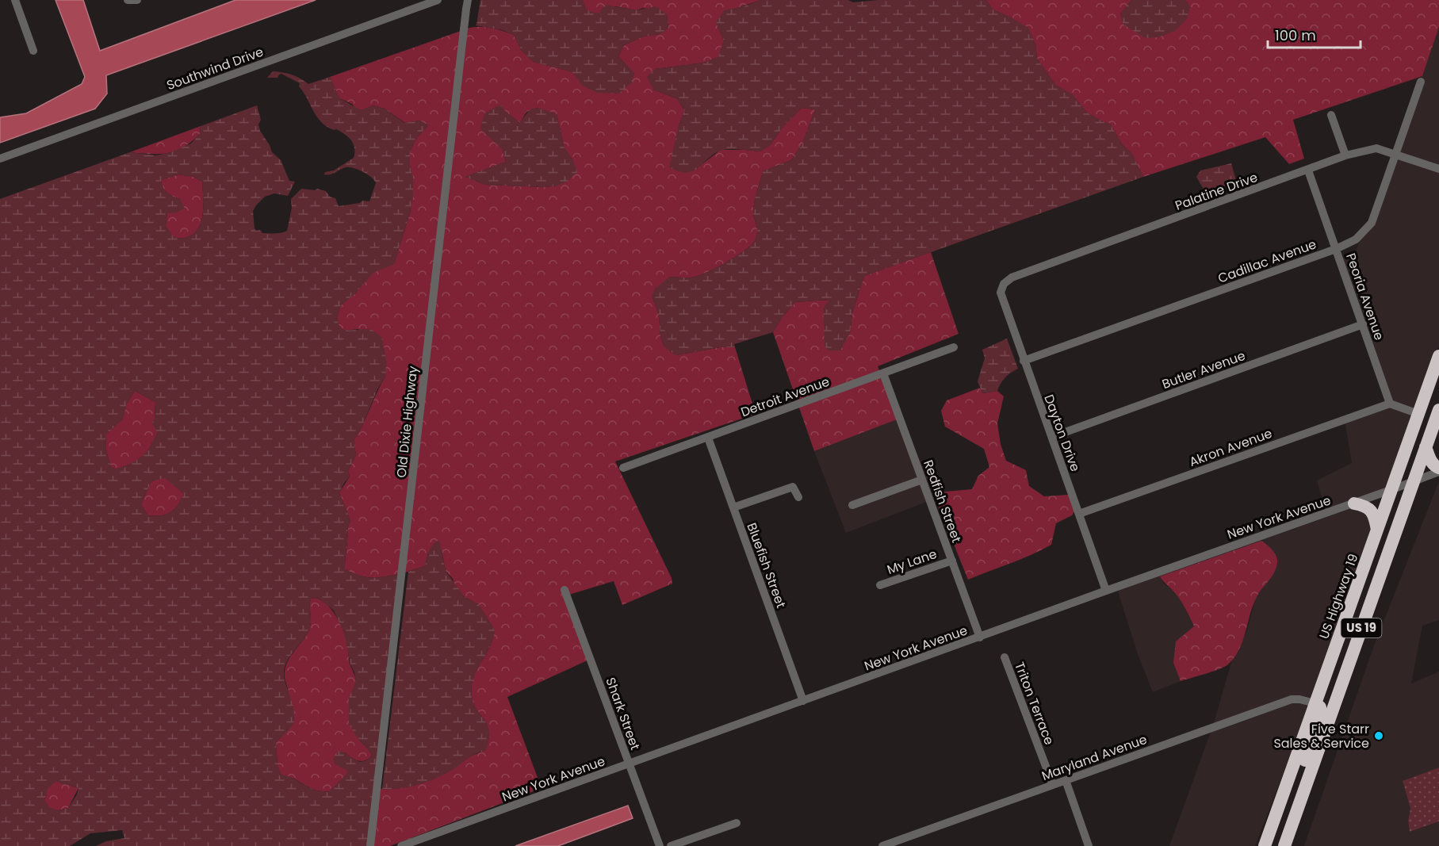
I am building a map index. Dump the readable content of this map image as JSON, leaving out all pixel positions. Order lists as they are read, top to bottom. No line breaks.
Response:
{"streets":{"highway":["US Highway 19","US 19"],"street":["Southwind Drive","Palatine Drive","Cadillac Avenue","Peoria Avenue","Butler Avenue","Detroit Avenue","Old Dixie Highway","Dayton Drive","Akron Avenue","Redfish Street","New York Avenue","My Lane","Bluefish Street","Triton Terrace","Shark Street","Maryland Avenue"]},"crossings":[["Palatine Drive","Cadillac Avenue"],["Palatine Drive","Peoria Avenue"],["Palatine Drive","Dayton Drive"],["Cadillac Avenue","Peoria Avenue"],["Cadillac Avenue","Dayton Drive"],["Peoria Avenue","Butler Avenue"],["Peoria Avenue","Akron Avenue"],["Butler Avenue","Dayton Drive"],["Detroit Avenue","Redfish Street"],["Detroit Avenue","Bluefish Street"],["Dayton Drive","Akron Avenue"],["Dayton Drive","New York Avenue"],["Redfish Street","New York Avenue"],["Redfish Street","My Lane"],["New York Avenue","Bluefish Street"],["New York Avenue","US Highway 19"],["New York Avenue","US 19"],["New York Avenue","Shark Street"],["US Highway 19","Maryland Avenue"],["Triton Terrace","Maryland Avenue"]],"places":["Five Starr Sales & Service"],"scale_bar":"100 m"}
